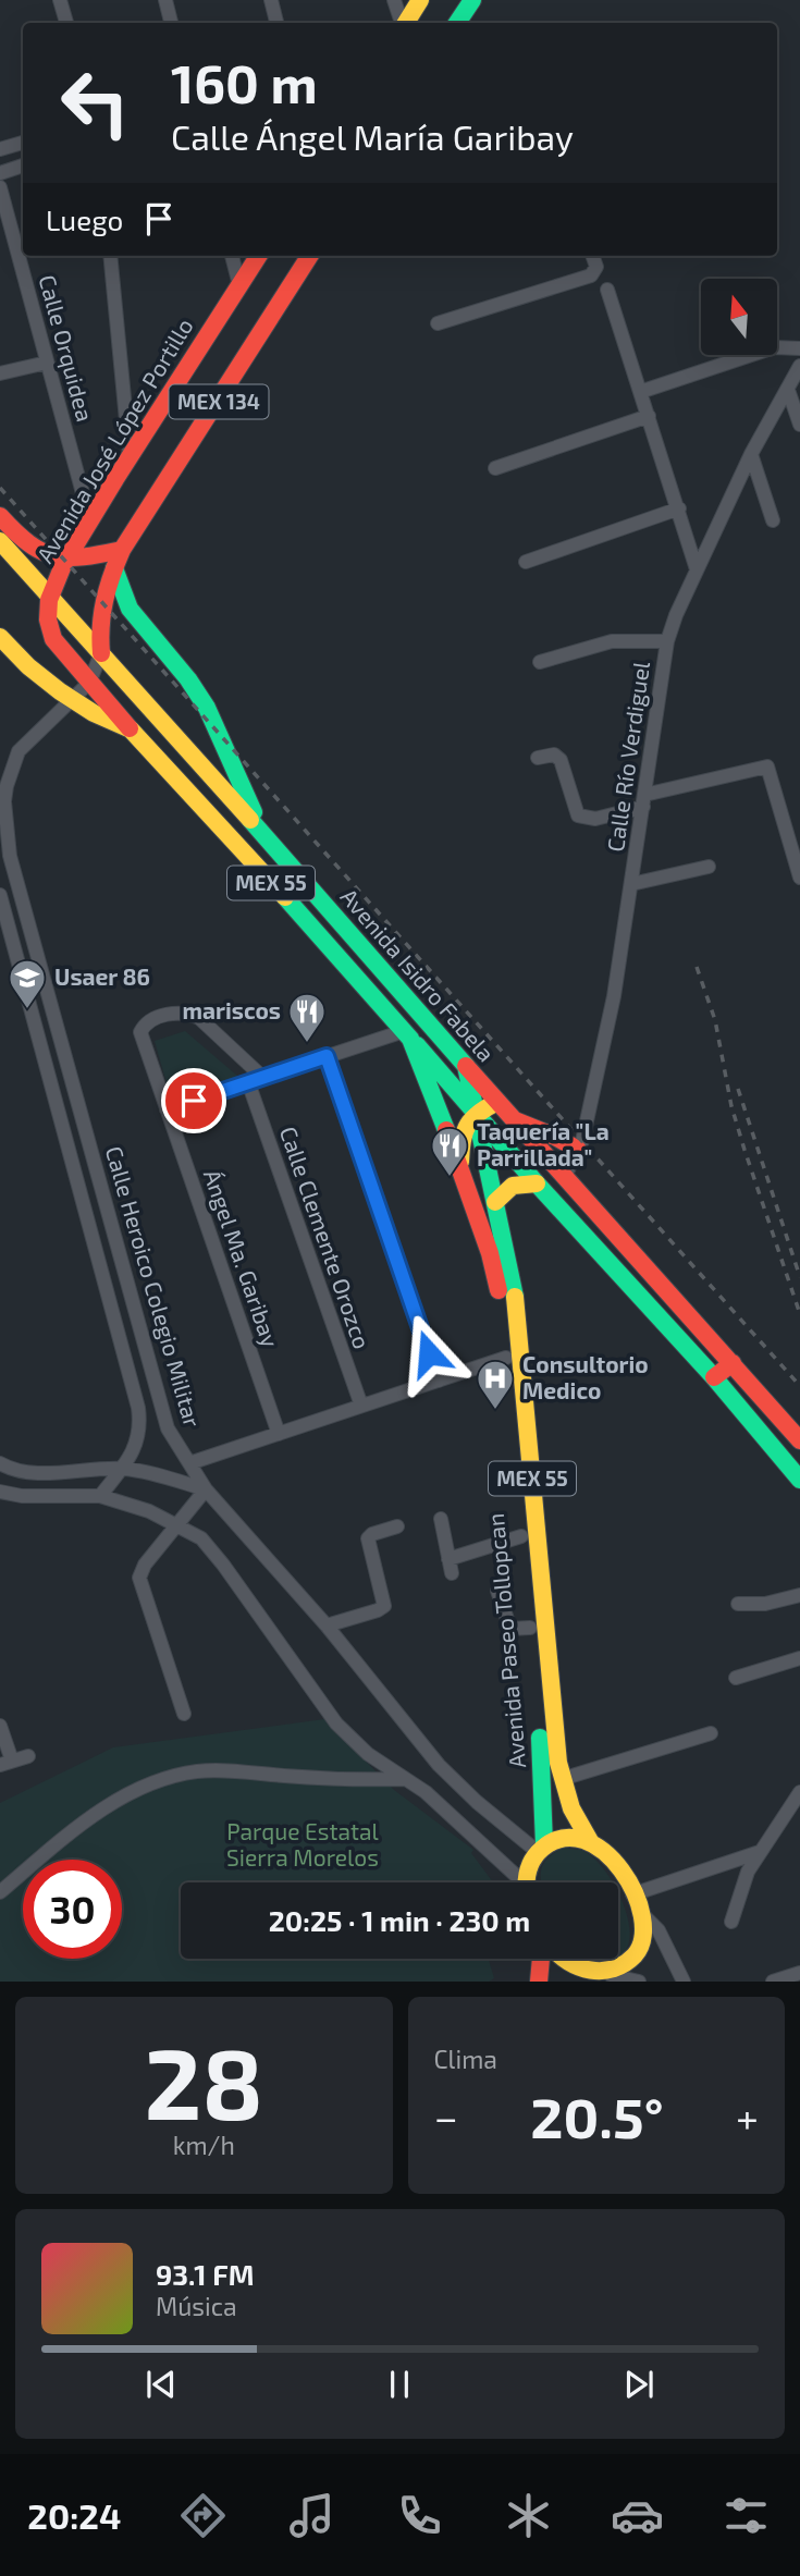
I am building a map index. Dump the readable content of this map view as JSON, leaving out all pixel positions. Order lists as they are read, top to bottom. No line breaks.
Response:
{"streets":{"main road":["MEX 134","Avenida José López Portillo","MEX 55","Avenida Isidro Fabela","Avenida Paseo Tollopcan"],"street":["Calle Orquidea","Calle Río Verdiguel","Calle Clemente Orozco","Ángel Ma. Garibay","Calle Heroico Colegio Militar"]},"crossings":[["Calle Orquidea","Avenida José López Portillo"],["MEX 134","Avenida José López Portillo"],["MEX 134","Avenida Isidro Fabela"],["MEX 134","Calle Heroico Colegio Militar"],["Avenida José López Portillo","Avenida Isidro Fabela"],["Avenida José López Portillo","Calle Heroico Colegio Militar"],["Calle Río Verdiguel","Avenida Isidro Fabela"],["Avenida Isidro Fabela","Calle Heroico Colegio Militar"],["Avenida Isidro Fabela","Avenida Paseo Tollopcan"],["Calle Heroico Colegio Militar","Avenida Paseo Tollopcan"]],"parks":["Parque Estatal Sierra Morelos"],"places":{"school or university":["Usaer 86"],"restaurant":["mariscos","Taquería \"La Parrillada\""],"hospital":["Consultorio Medico"]},"north":"top","page":{"turn":["160 m","Calle Ángel María Garibay"],"then":"Luego","limit":"30","trip":"20:25 · 1 min · 230 m","tile":[["28","km/h"],"Clima"],"heat":["−","20.5°","+"],"song":["93.1 FM","Música"],"tabs":"20:24"}}
